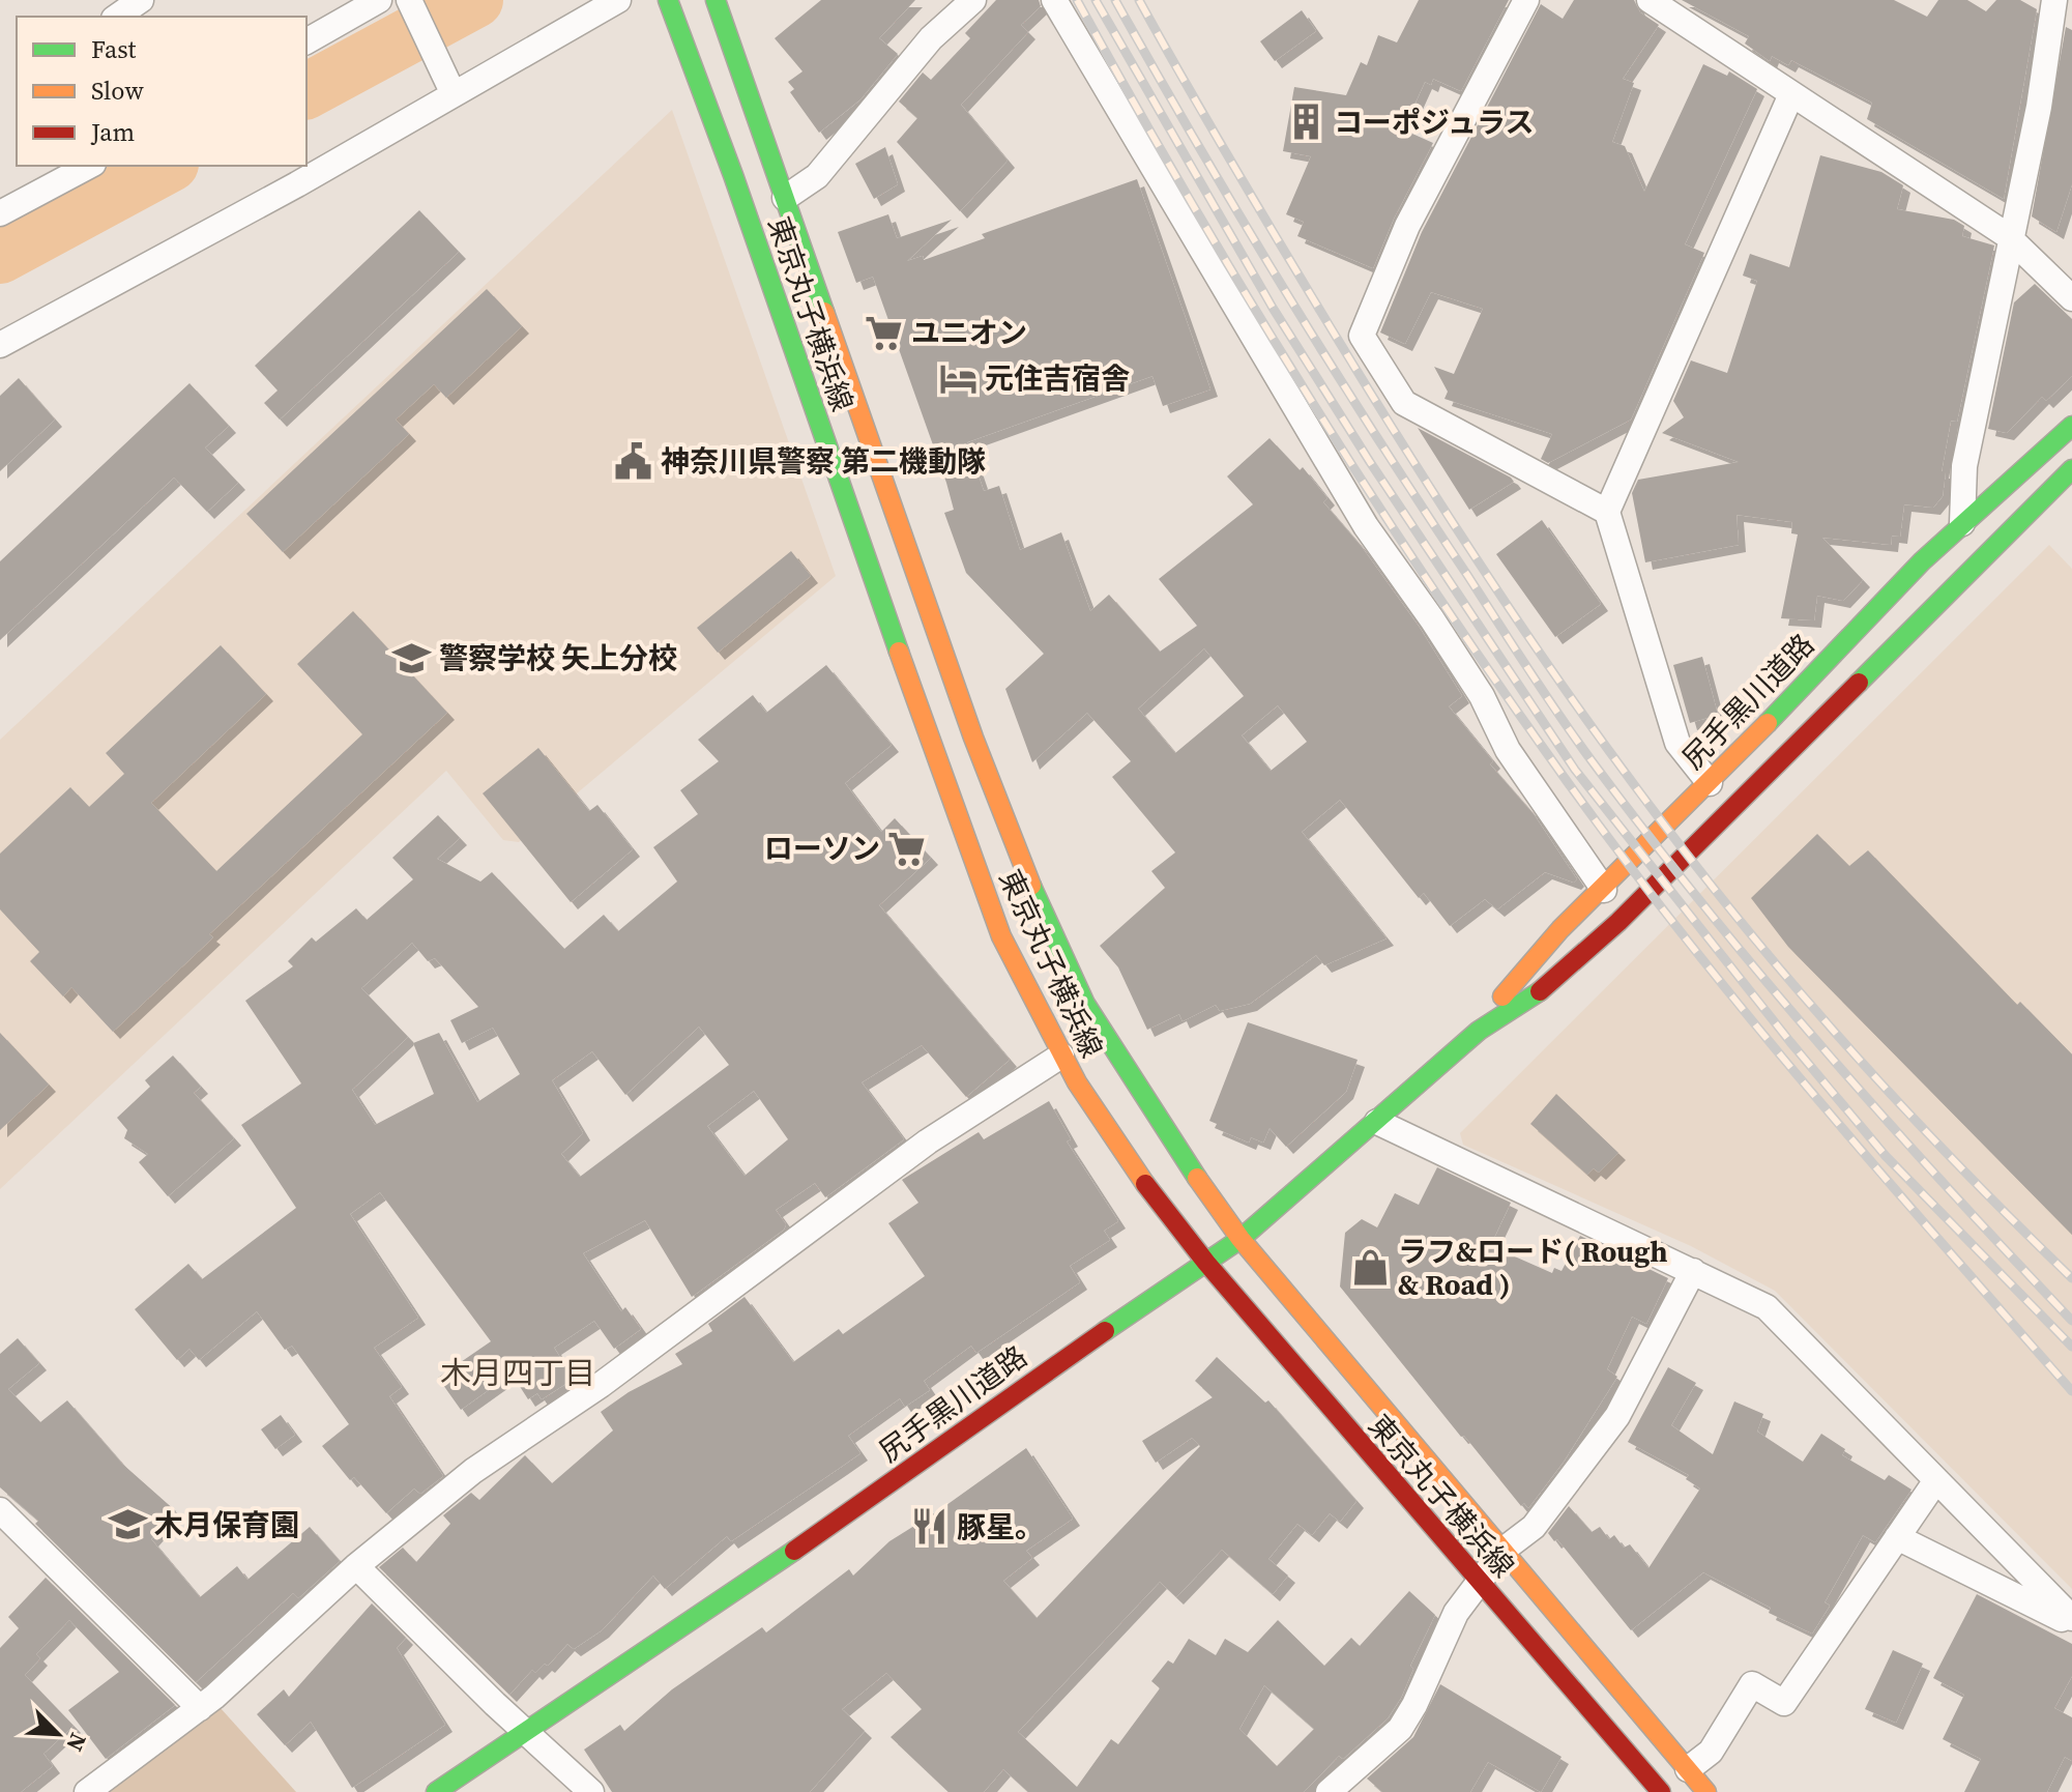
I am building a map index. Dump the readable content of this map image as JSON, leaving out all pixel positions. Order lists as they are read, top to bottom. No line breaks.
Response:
{"streets":{"main road":["東京丸子横浜線","尻手黒川道路"]},"crossings":[["東京丸子横浜線","尻手黒川道路"]],"districts":["木月四丁目"],"places":{"building":["コーポジュラス"],"supermarket":["ユニオン","ローソン"],"hotel":["元住吉宿舎"],"public building":["神奈川県警察 第二機動隊"],"school or university":["警察学校 矢上分校","木月保育園"],"shop":["ラフ&ロード( Rough & Road )"],"restaurant":["豚星。"]},"legend":["Fast","Slow","Jam"],"north":"bottom right"}
